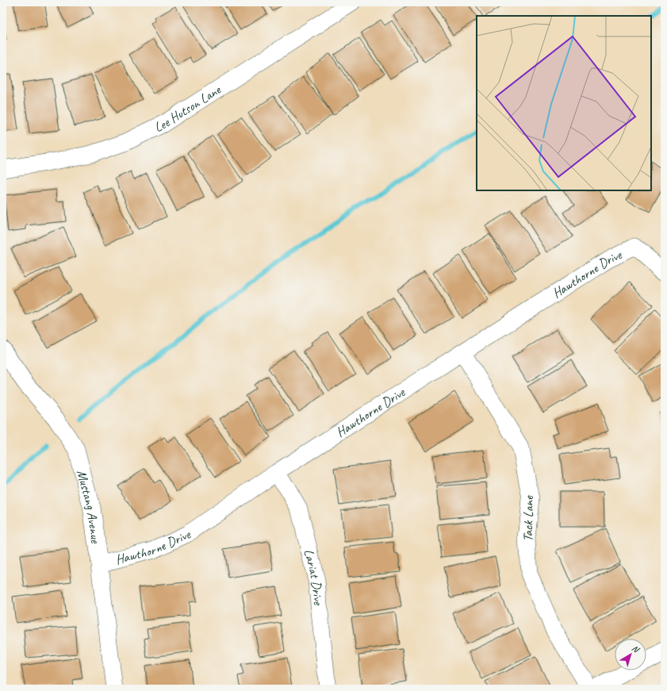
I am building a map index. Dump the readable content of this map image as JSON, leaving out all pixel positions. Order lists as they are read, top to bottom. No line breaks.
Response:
{"streets":{"street":["Lee Hutson Lane","Hawthorne Drive","Mustang Avenue","Tack Lane","Lariat Drive"]},"crossings":[["Hawthorne Drive","Mustang Avenue"],["Hawthorne Drive","Tack Lane"],["Hawthorne Drive","Lariat Drive"]],"north":"top right"}
